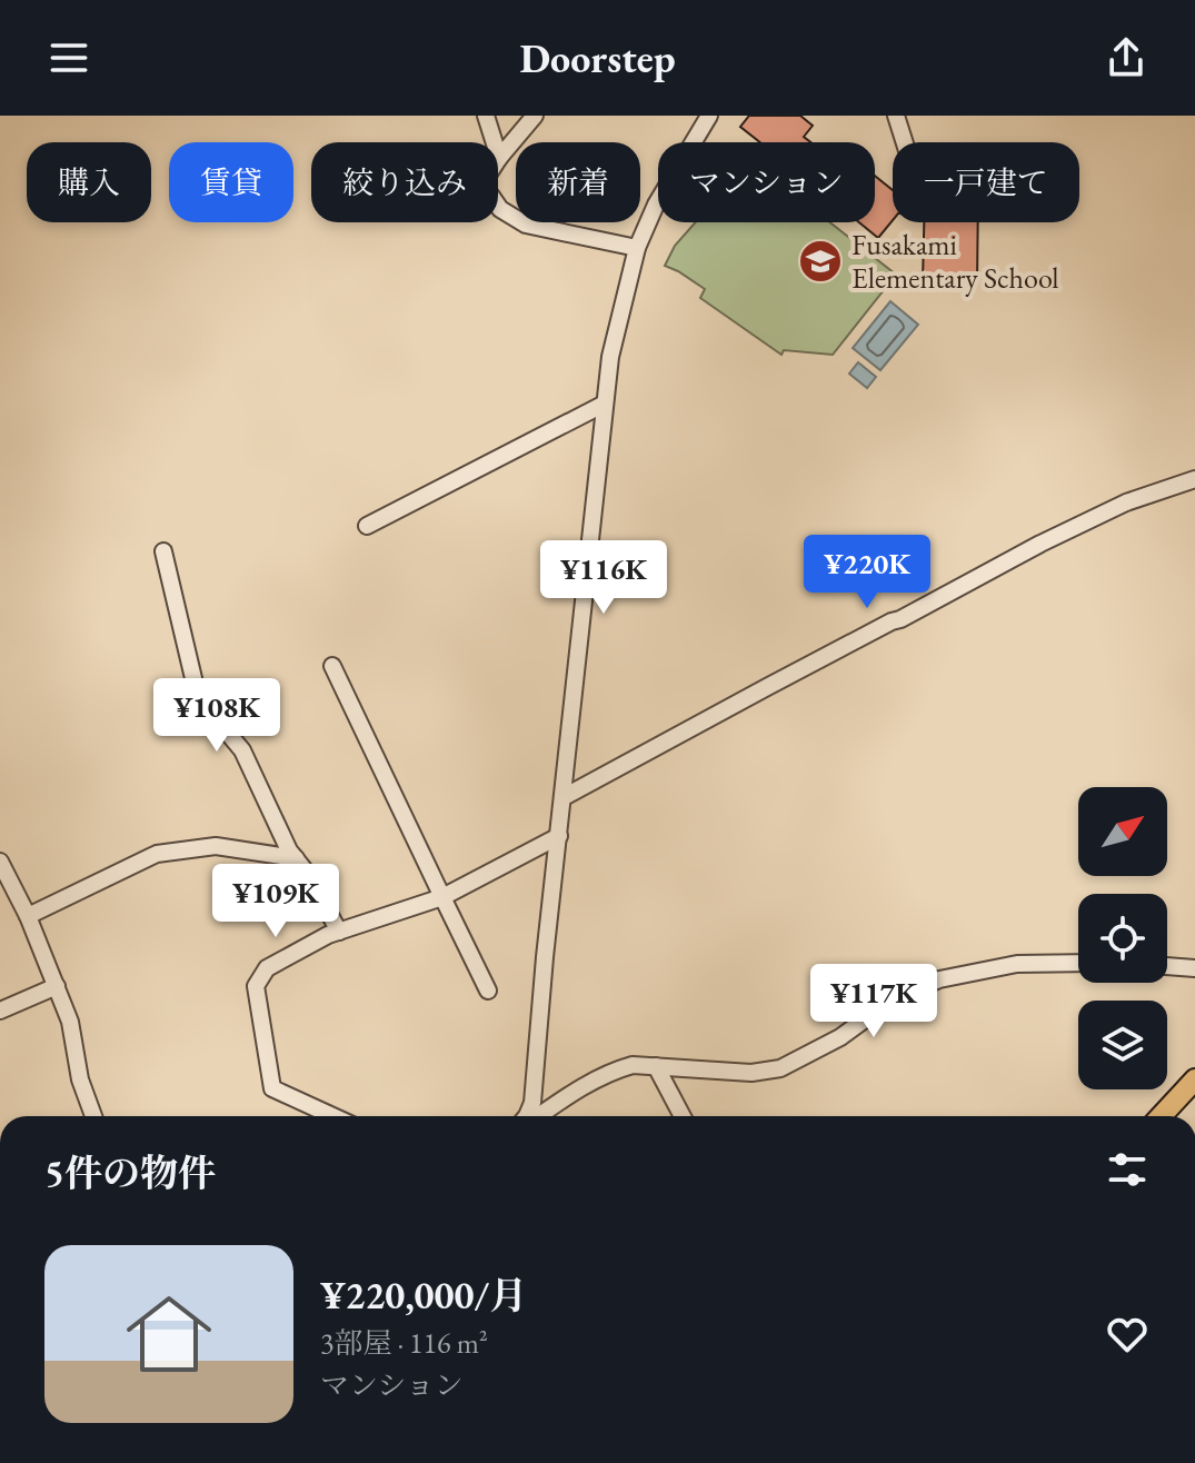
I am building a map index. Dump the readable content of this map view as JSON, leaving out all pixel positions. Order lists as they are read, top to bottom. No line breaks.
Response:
{"places":{"school or university":["Fusakami Elementary School"]},"north":"top right","page":{"header":"Doorstep","chip":["購入","賃貸","絞り込み","新着","マンション","一戸建て"],"price":["¥220K","¥116K","¥108K","¥109K","¥117K"],"heading":"5件の物件","list":[{"name":"¥220,000/月","note":"3部屋 · 116 m² · マンション"}]}}
